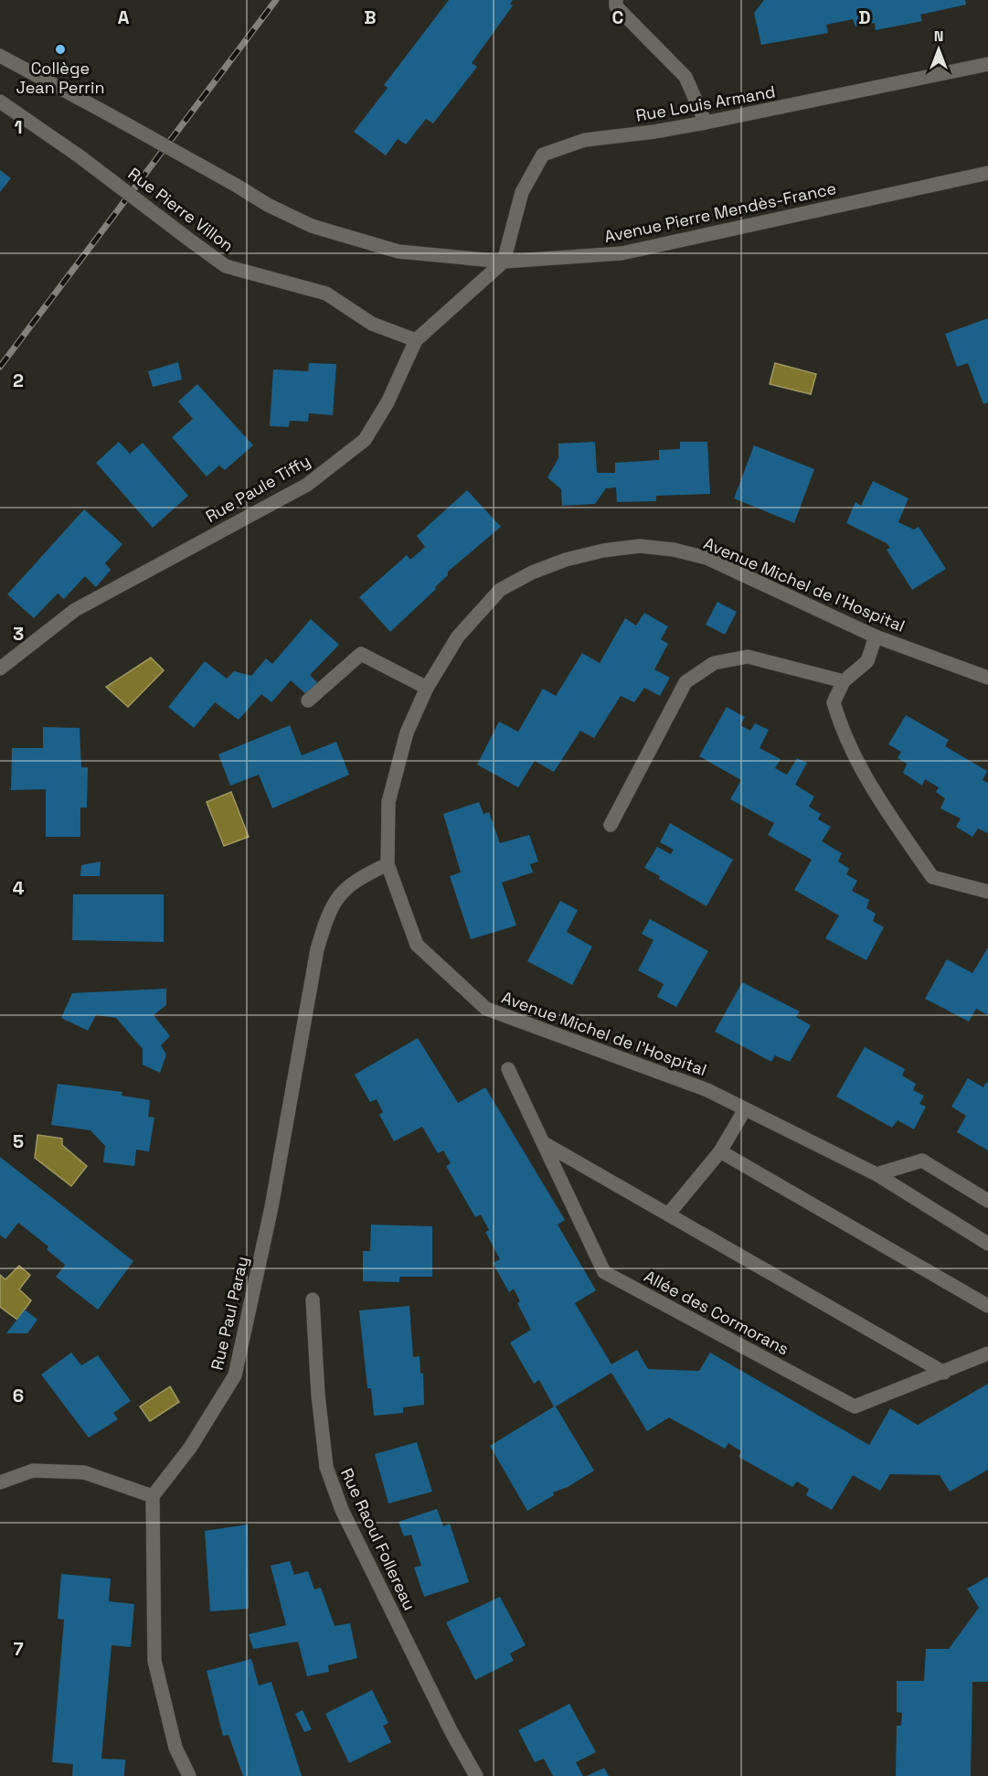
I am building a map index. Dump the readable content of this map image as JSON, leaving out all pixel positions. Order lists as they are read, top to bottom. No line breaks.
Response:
{"streets":{"street":["Rue Louis Armand","Rue Pierre Villon","Avenue Pierre Mendès-France","Rue Paule Tiffy","Avenue Michel de l'Hospital","Allée des Cormorans","Rue Paul Paray","Rue Raoul Follereau"]},"crossings":[["Rue Louis Armand","Avenue Pierre Mendès-France"],["Rue Louis Armand","Rue Paule Tiffy"],["Rue Pierre Villon","Rue Paule Tiffy"],["Avenue Pierre Mendès-France","Rue Paule Tiffy"],["Avenue Michel de l'Hospital","Rue Paul Paray"]],"places":["Collège Jean Perrin"],"north":"top","grid":{"columns":["A","B","C","D"],"rows":["1","2","3","4","5","6","7"]}}
